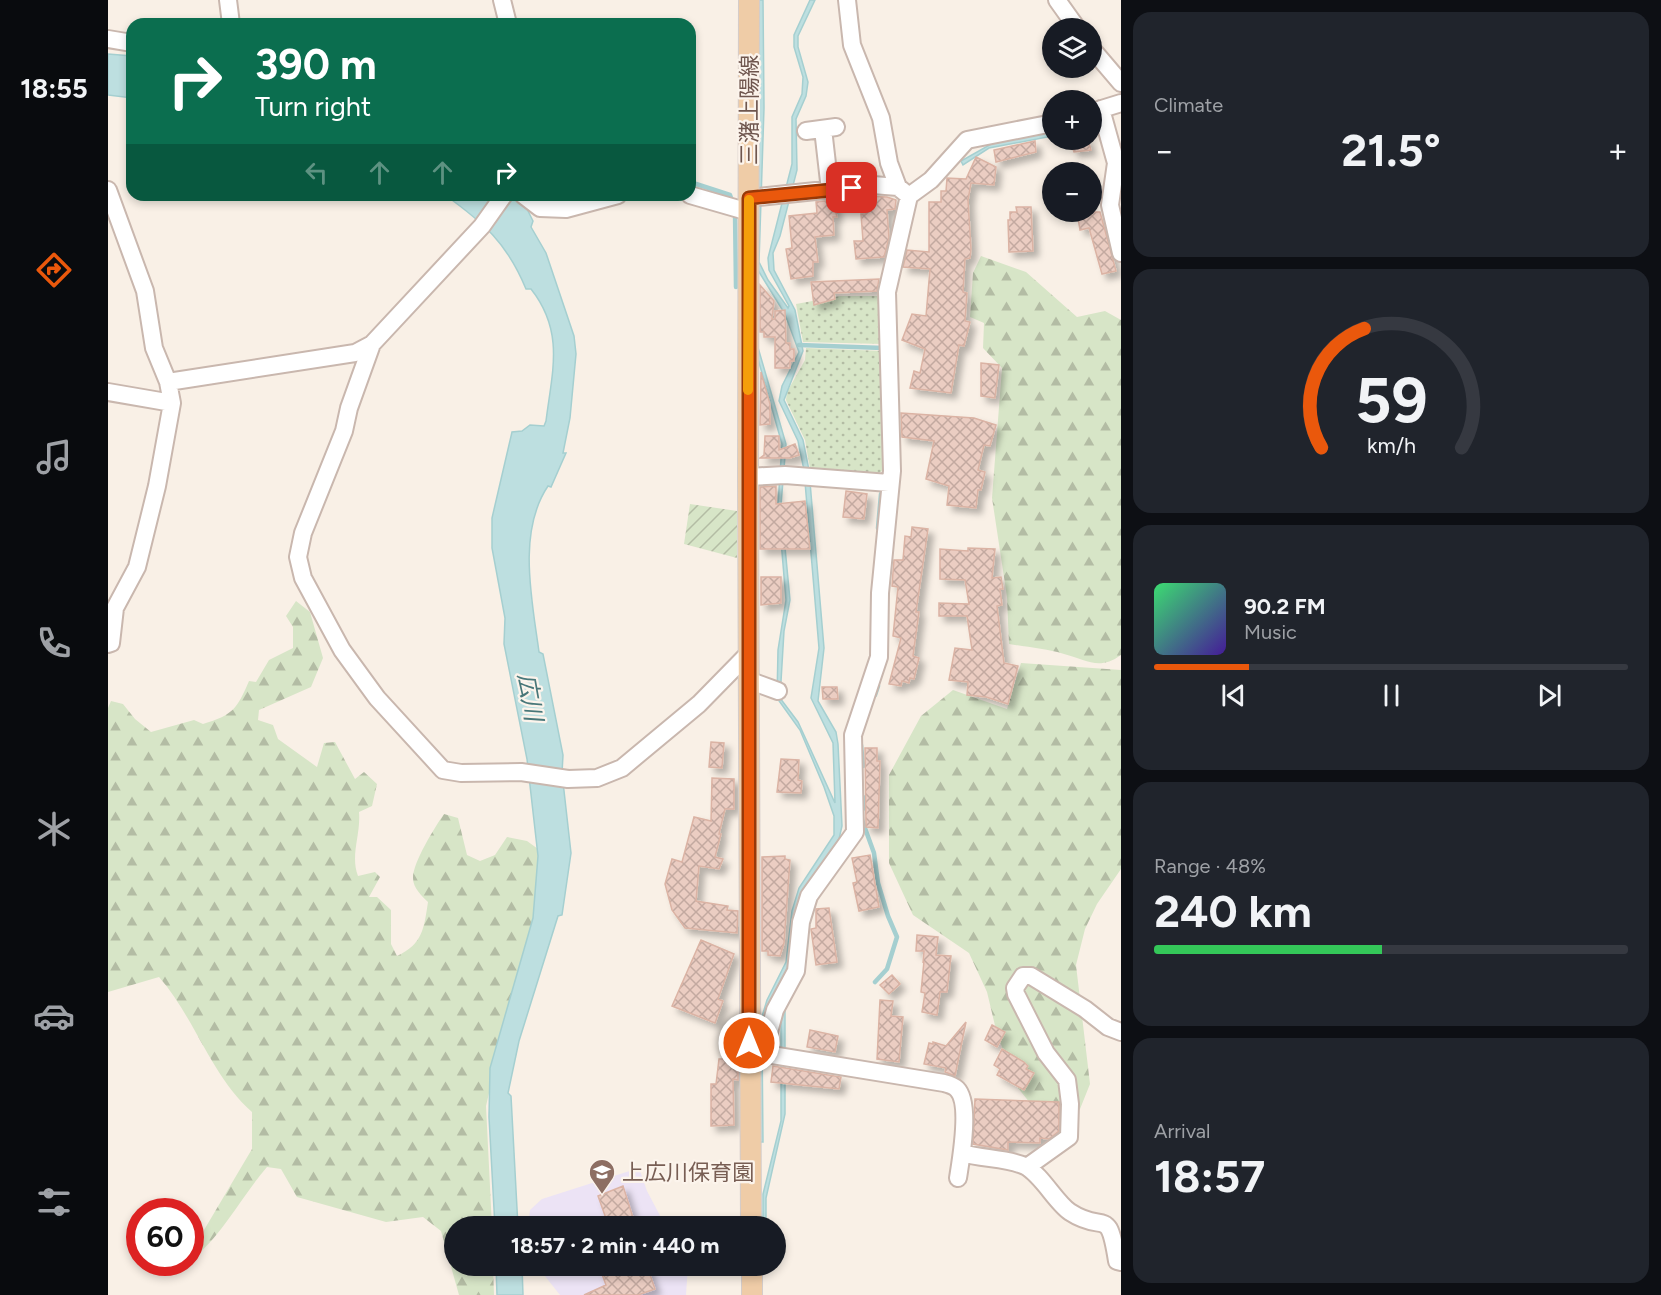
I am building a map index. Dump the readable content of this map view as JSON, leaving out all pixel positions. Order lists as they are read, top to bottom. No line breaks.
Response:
{"streets":{"main road":["三潴上陽線"]},"water":["広川"],"places":{"school or university":["上広川保育園"]},"page":{"tabs":"18:55","tile":["Climate",["Range · 48%","240 km"],["Arrival","18:57"]],"map_buttons":["+","−"],"turn":["390 m","Turn right"],"heat":["−","21.5°","+"],"song":["90.2 FM","Music"],"limit":"60","trip":"18:57 · 2 min · 440 m","gauge":["59","km/h"]}}
